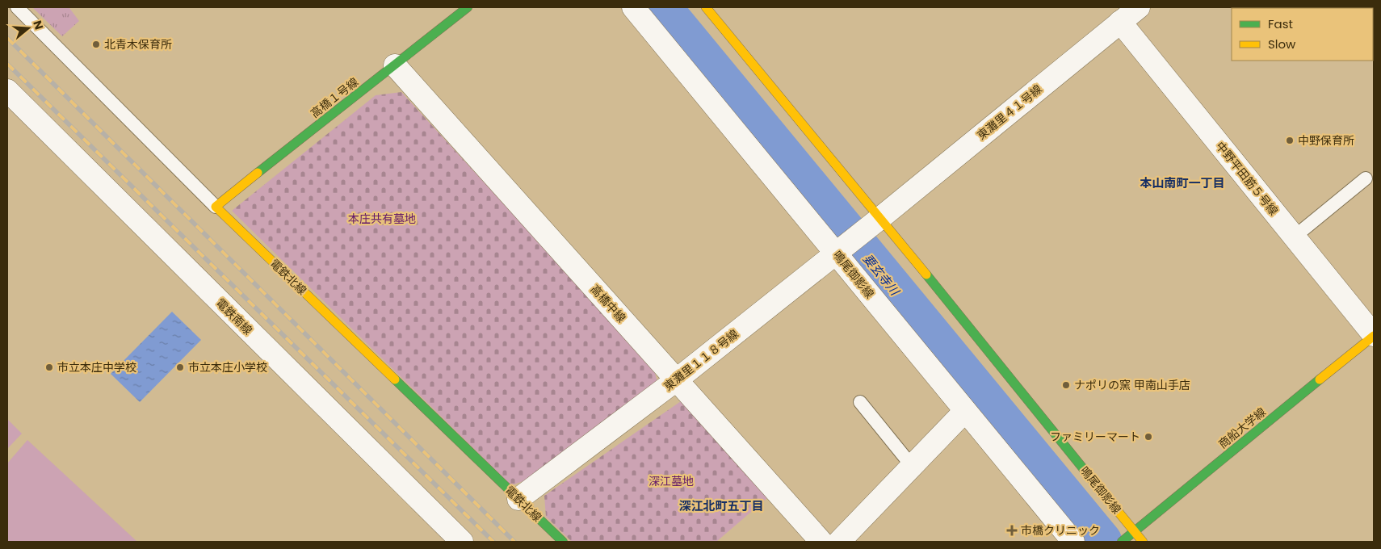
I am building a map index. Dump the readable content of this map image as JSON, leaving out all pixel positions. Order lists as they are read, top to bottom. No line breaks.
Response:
{"streets":{"street":["高橋１号線","東灘里４１号線","中野平田筋５号線","鳴尾御影線","電鉄北線","高橋中線","電鉄南線","東灘里１１８号線","商船大学線"]},"crossings":[["高橋１号線","電鉄北線"],["高橋１号線","高橋中線"],["東灘里４１号線","中野平田筋５号線"],["東灘里４１号線","鳴尾御影線"],["東灘里４１号線","東灘里１１８号線"],["中野平田筋５号線","商船大学線"],["鳴尾御影線","東灘里１１８号線"],["鳴尾御影線","商船大学線"],["電鉄北線","東灘里１１８号線"],["高橋中線","東灘里１１８号線"]],"districts":["本山南町一丁目","深江北町五丁目"],"water":["要玄寺川"],"parks":["本庄共有墓地","深江墓地"],"places":{"other":["北青木保育所","中野保育所","市立本庄中学校","市立本庄小学校","ナポリの窯 甲南山手店","ファミリーマート"],"health":["市橋クリニック"]},"legend":["Fast","Slow"],"north":"right"}
